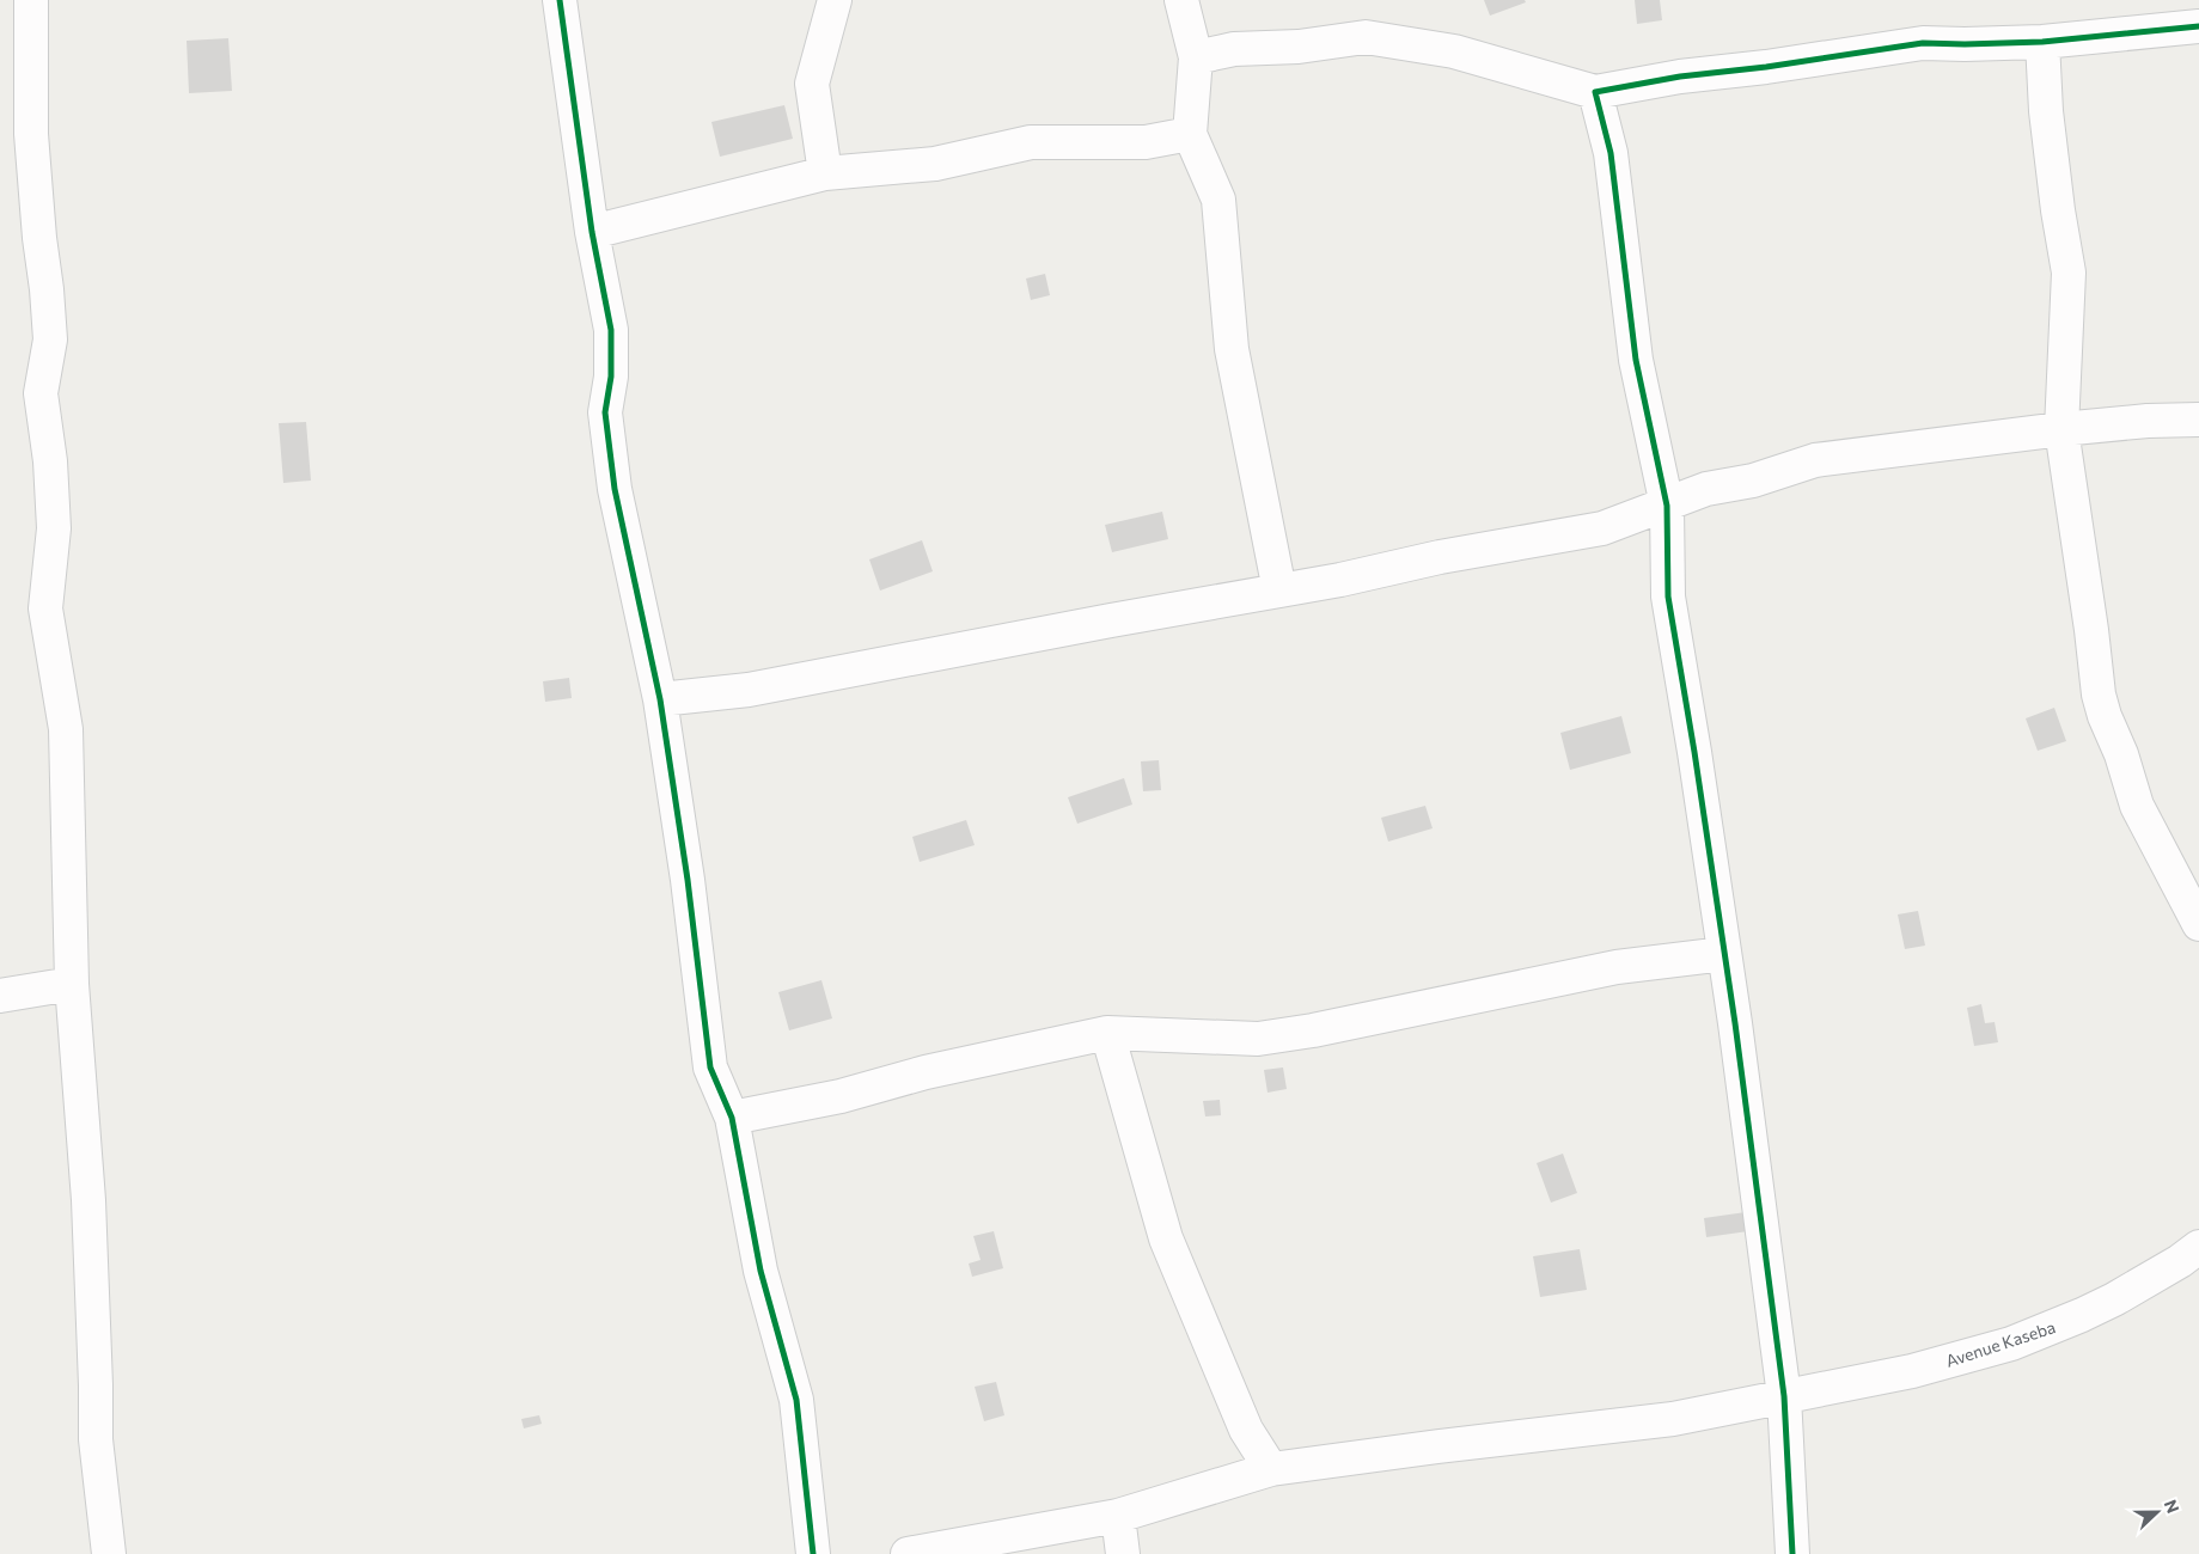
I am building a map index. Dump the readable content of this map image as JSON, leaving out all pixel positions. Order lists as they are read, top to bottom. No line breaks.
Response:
{"streets":{"street":["Avenue Kaseba"]},"north":"right"}
